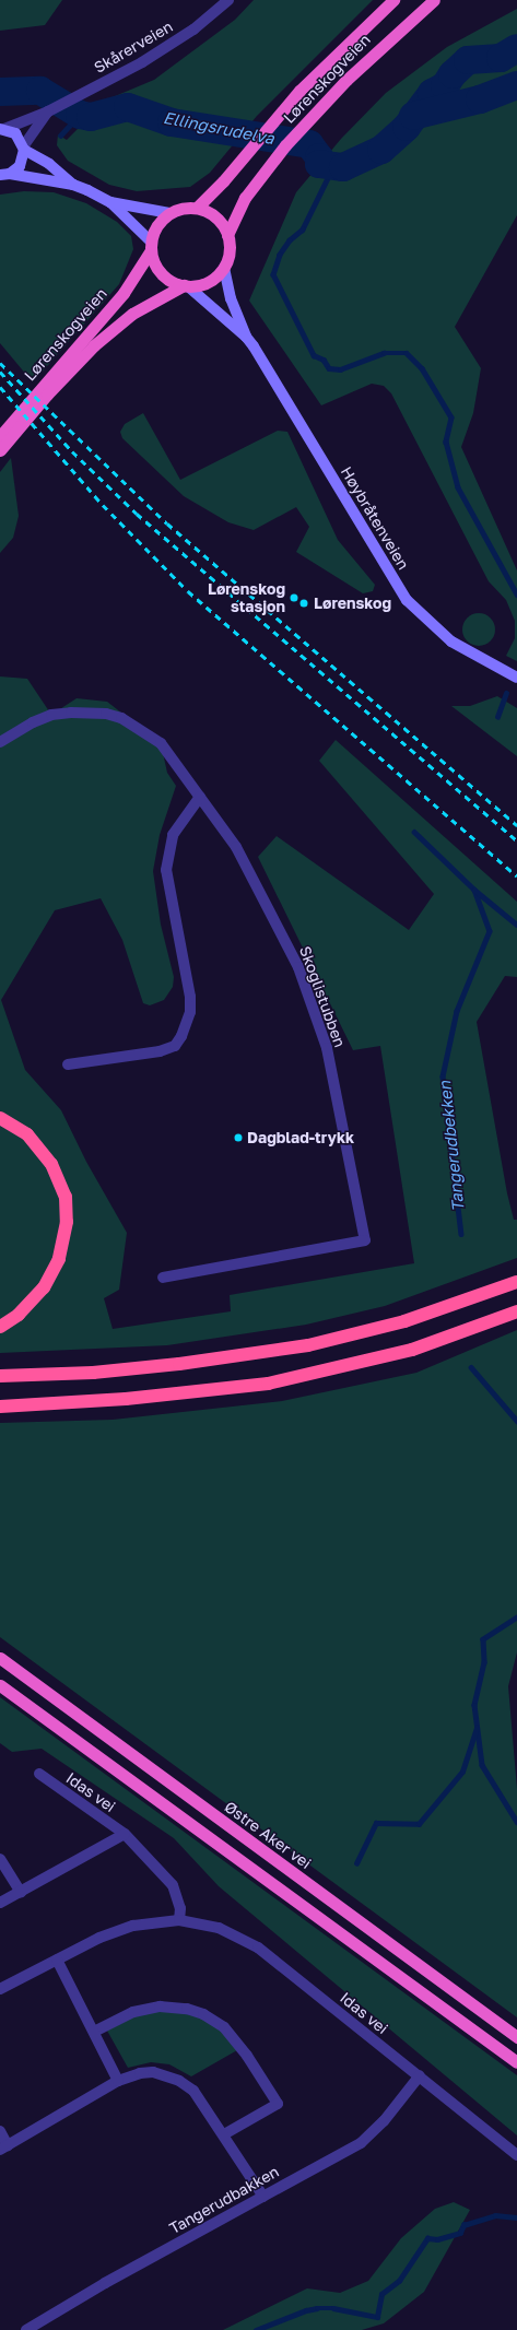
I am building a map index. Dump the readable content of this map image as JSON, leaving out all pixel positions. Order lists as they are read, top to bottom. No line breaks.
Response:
{"streets":{"highway":["Lørenskogveien","Østre Aker vei"],"main road":["Høybråtenveien"],"street":["Skårerveien","Skoglistubben","Idas vei","Tangerudbakken"]},"crossings":[["Lørenskogveien","Høybråtenveien"],["Idas vei","Tangerudbakken"]],"water":["Ellingsrudelva","Tangerudbekken"],"places":["Lørenskog stasjon","Lørenskog","Dagblad-trykk"]}
